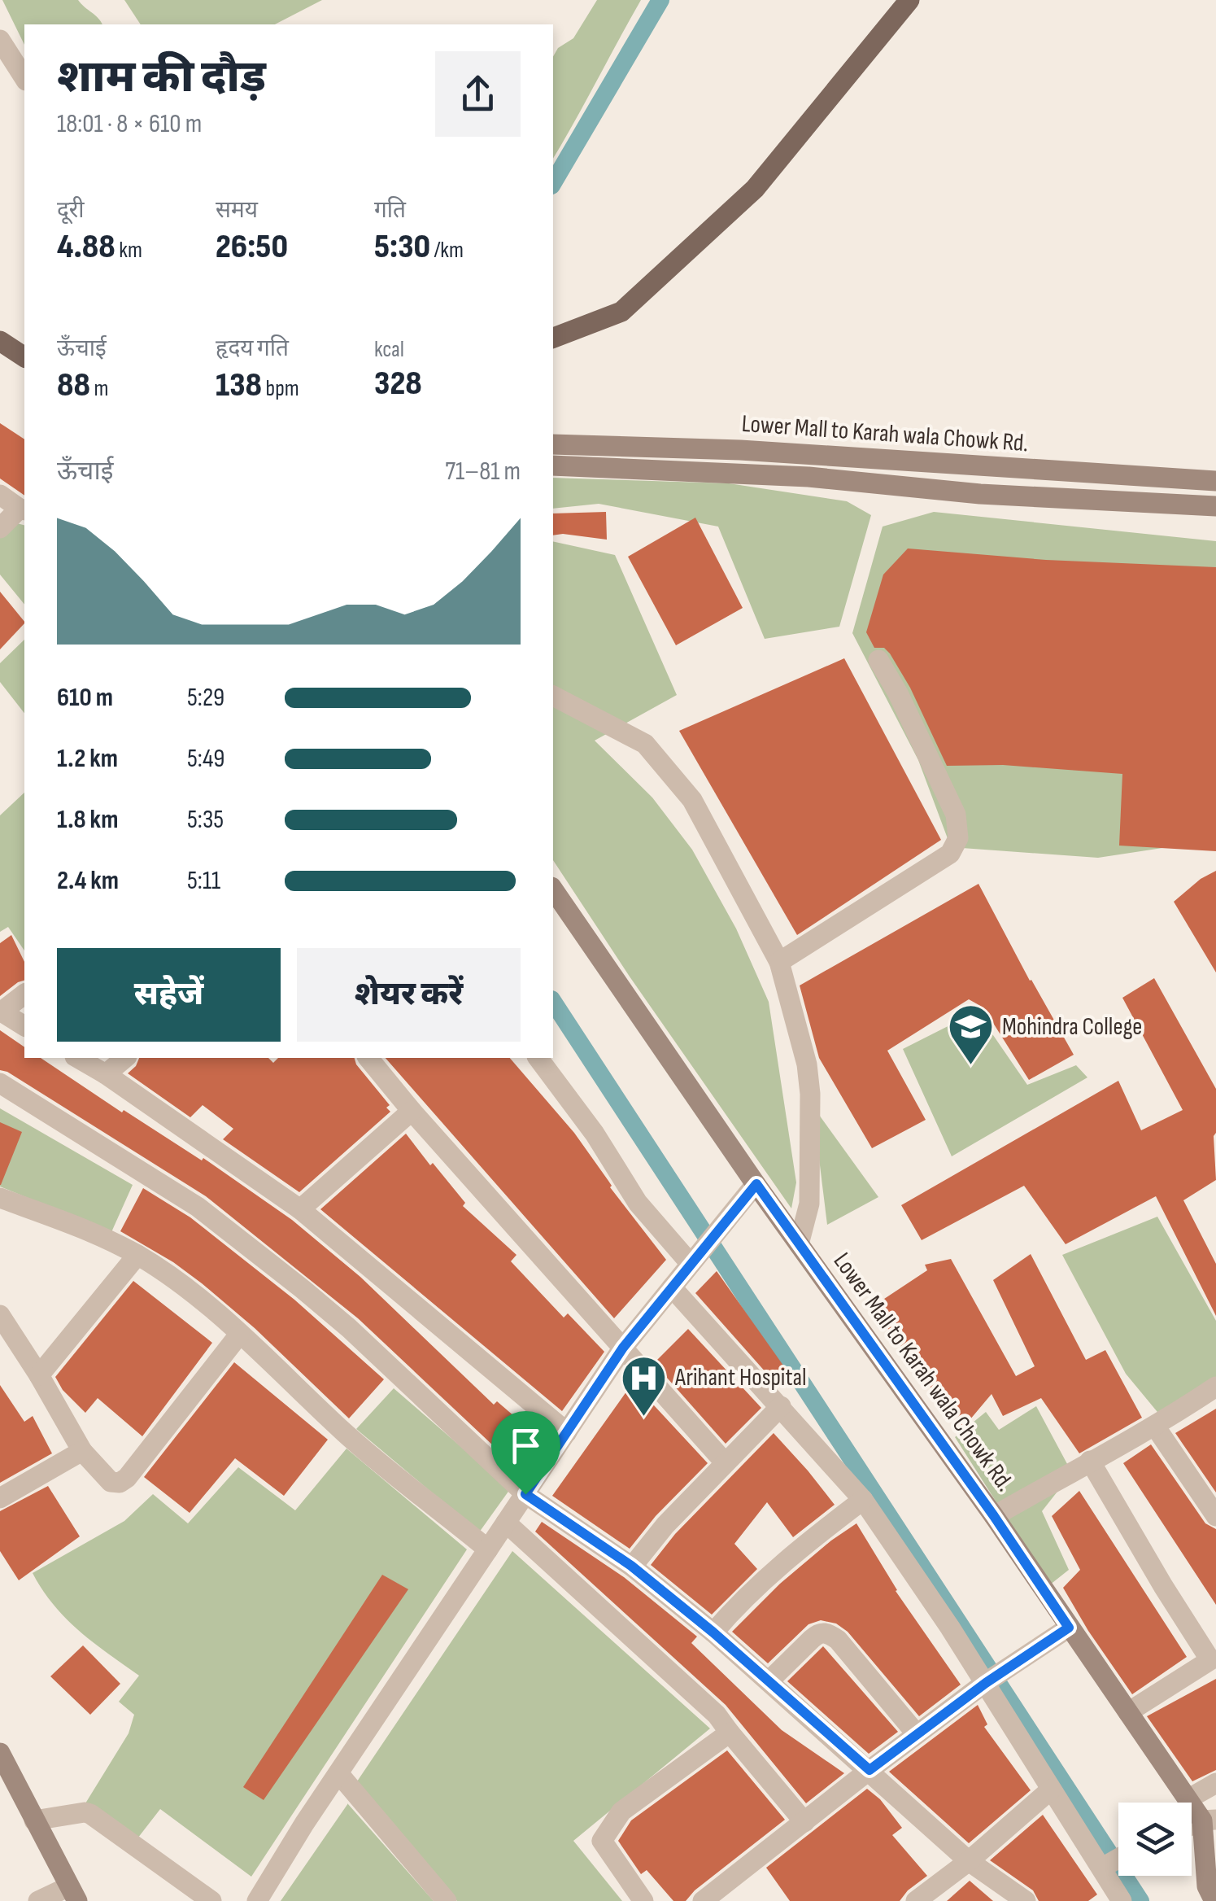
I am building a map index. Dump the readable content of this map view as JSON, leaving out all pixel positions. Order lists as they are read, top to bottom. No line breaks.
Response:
{"streets":{"street":["Lower Mall to Karah wala Chowk Rd."]},"places":{"school or university":["Mohindra College"],"hospital":["Arihant Hospital"]},"page":{"heading":["शाम की दौड़","18:01 · 8 × 610 m"],"stats":[["दूरी","4.88 km"],["समय","26:50"],["गति","5:30 /km"],["ऊँचाई","88 m"],["हृदय गति","138 bpm"],["kcal","328"]],"chart":["ऊँचाई","71–81 m"],"list":[{"name":"610 m","note":"5:29"},{"name":"1.2 km","note":"5:49"},{"name":"1.8 km","note":"5:35"},{"name":"2.4 km","note":"5:11"}],"buttons":["सहेजें","शेयर करें"]}}
